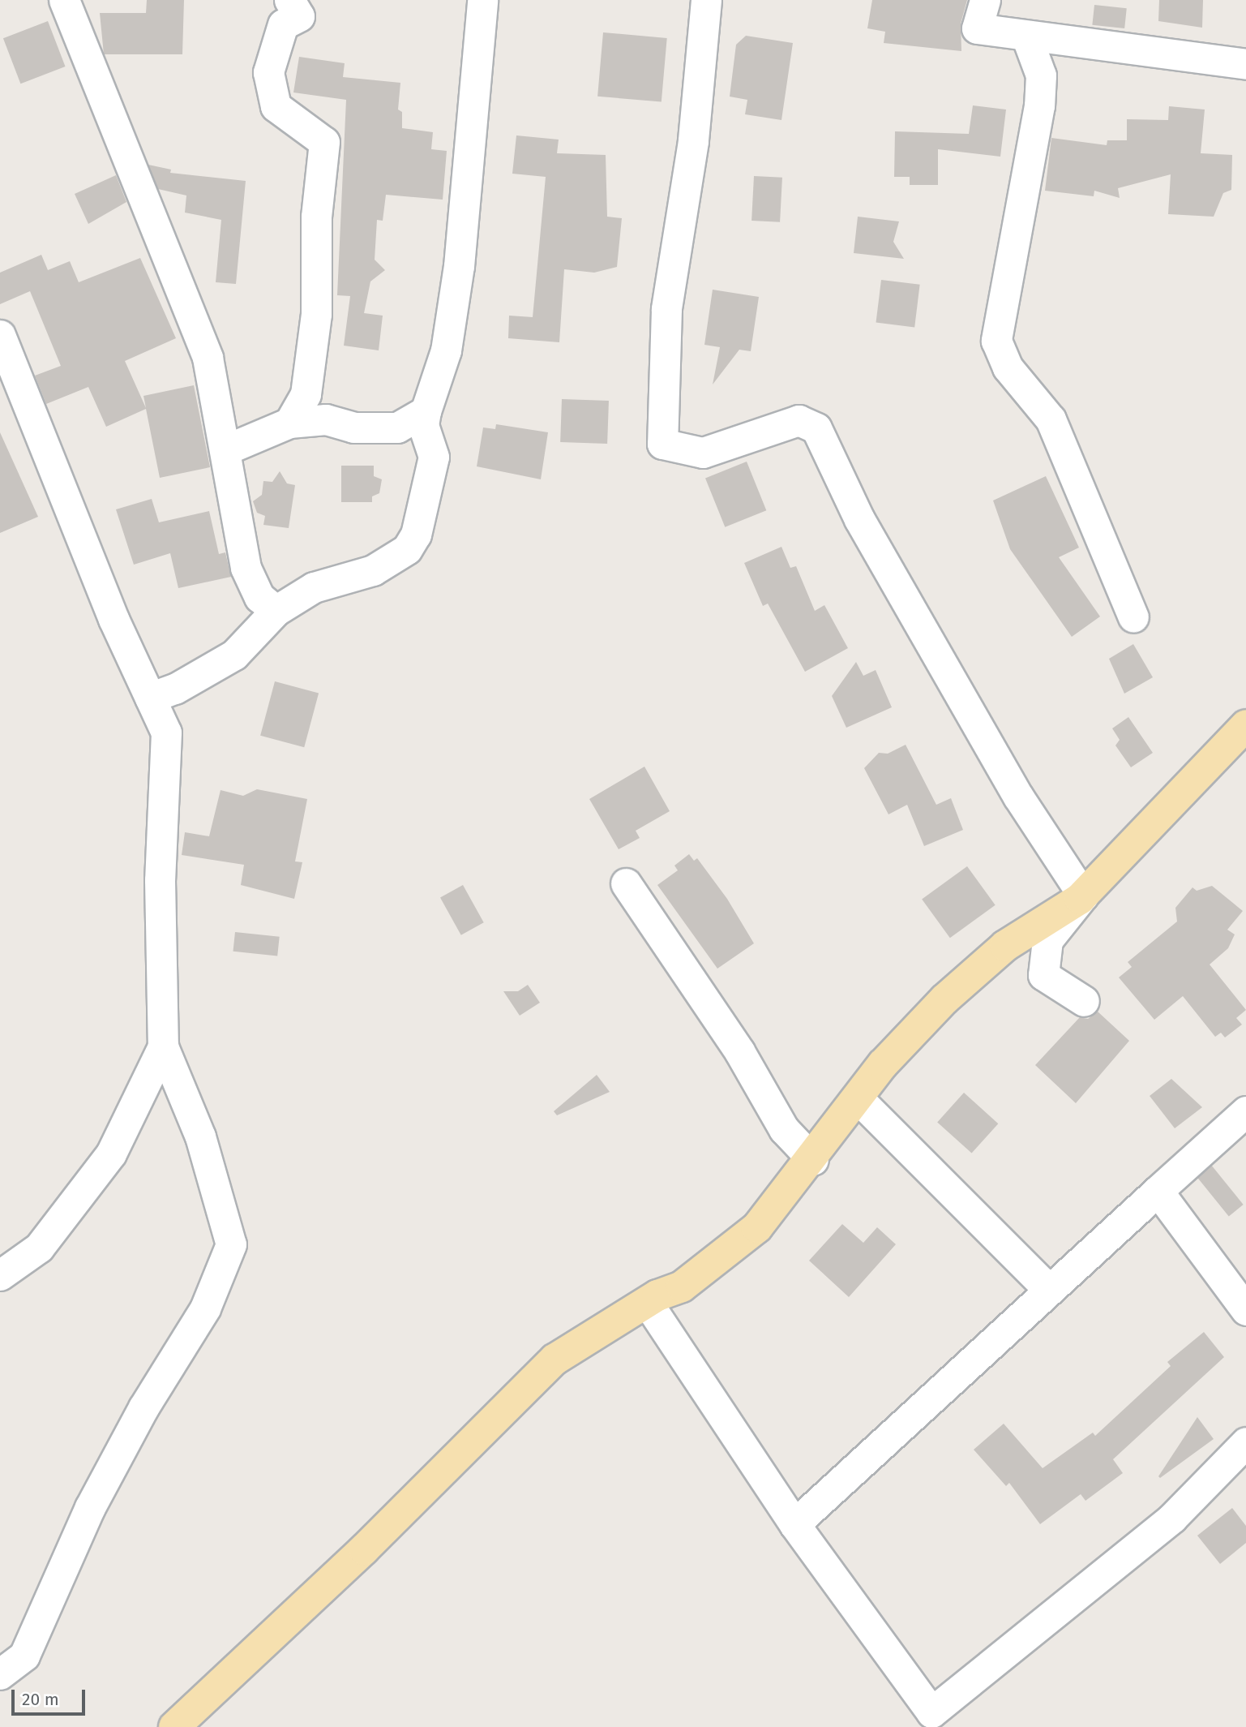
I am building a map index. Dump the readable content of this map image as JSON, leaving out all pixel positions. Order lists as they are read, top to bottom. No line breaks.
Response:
{"scale_bar":"20 m"}
